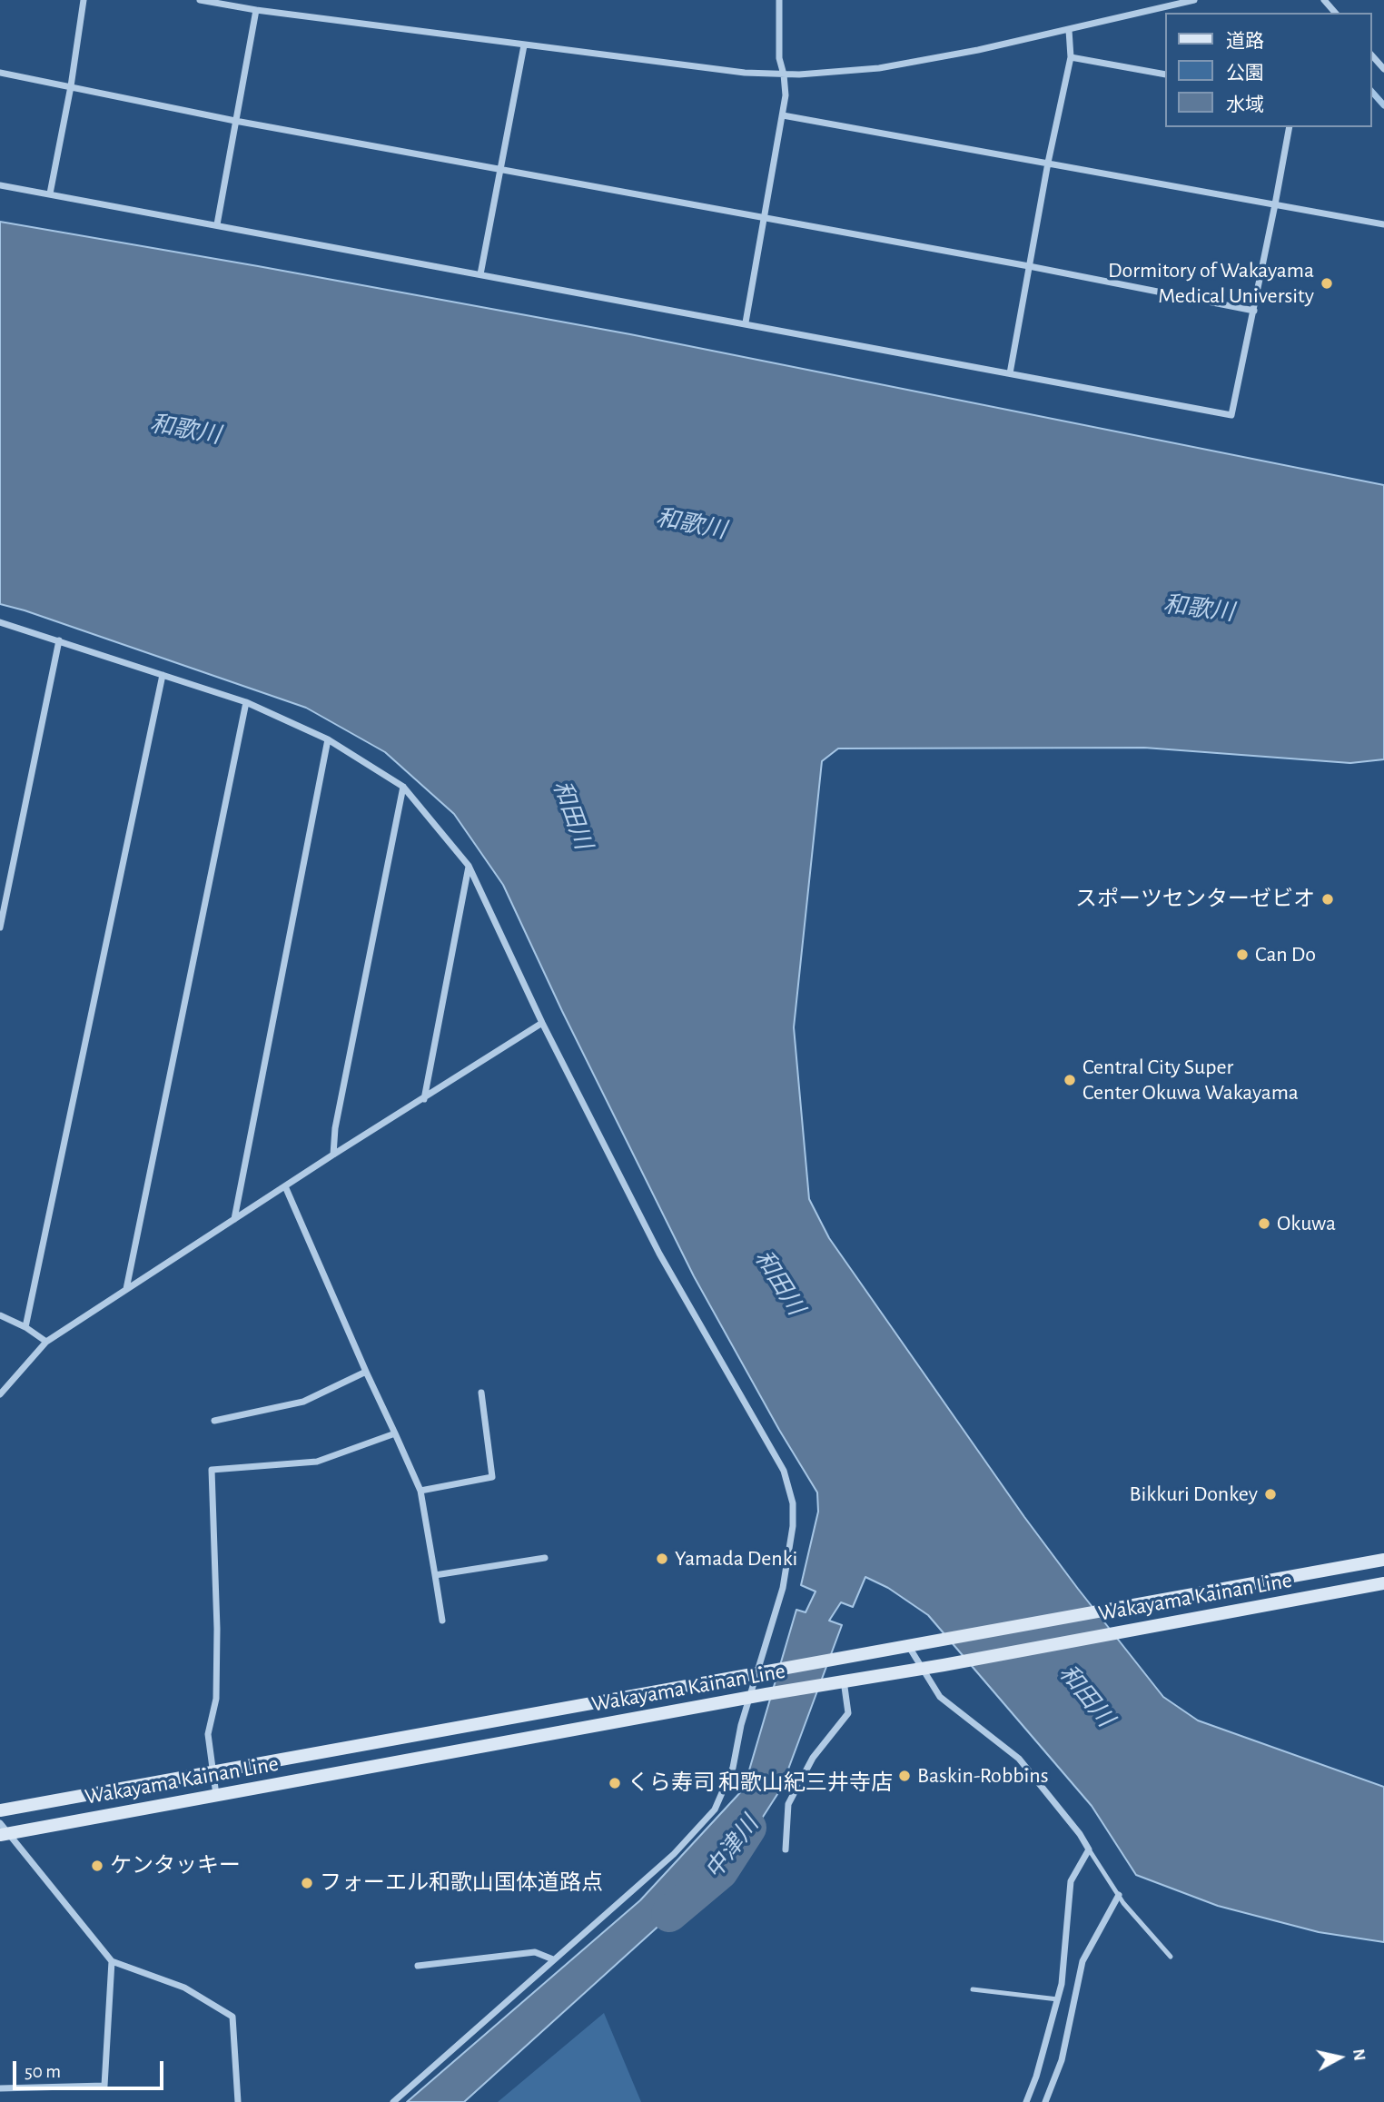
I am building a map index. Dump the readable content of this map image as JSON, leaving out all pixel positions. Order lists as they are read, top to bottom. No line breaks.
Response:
{"streets":{"main road":["Wakayama Kainan Line"]},"water":["和歌川","和田川","中津川"],"places":["Dormitory of Wakayama Medical University","スポーツセンターゼビオ","Can Do","Central City Super Center Okuwa Wakayama","Okuwa","Bikkuri Donkey","Yamada Denki","Baskin-Robbins","くら寿司 和歌山紀三井寺店","ケンタッキー","フォーエル和歌山国体道路点"],"legend":["道路","公園","水域"],"scale_bar":"50 m","north":"right"}
